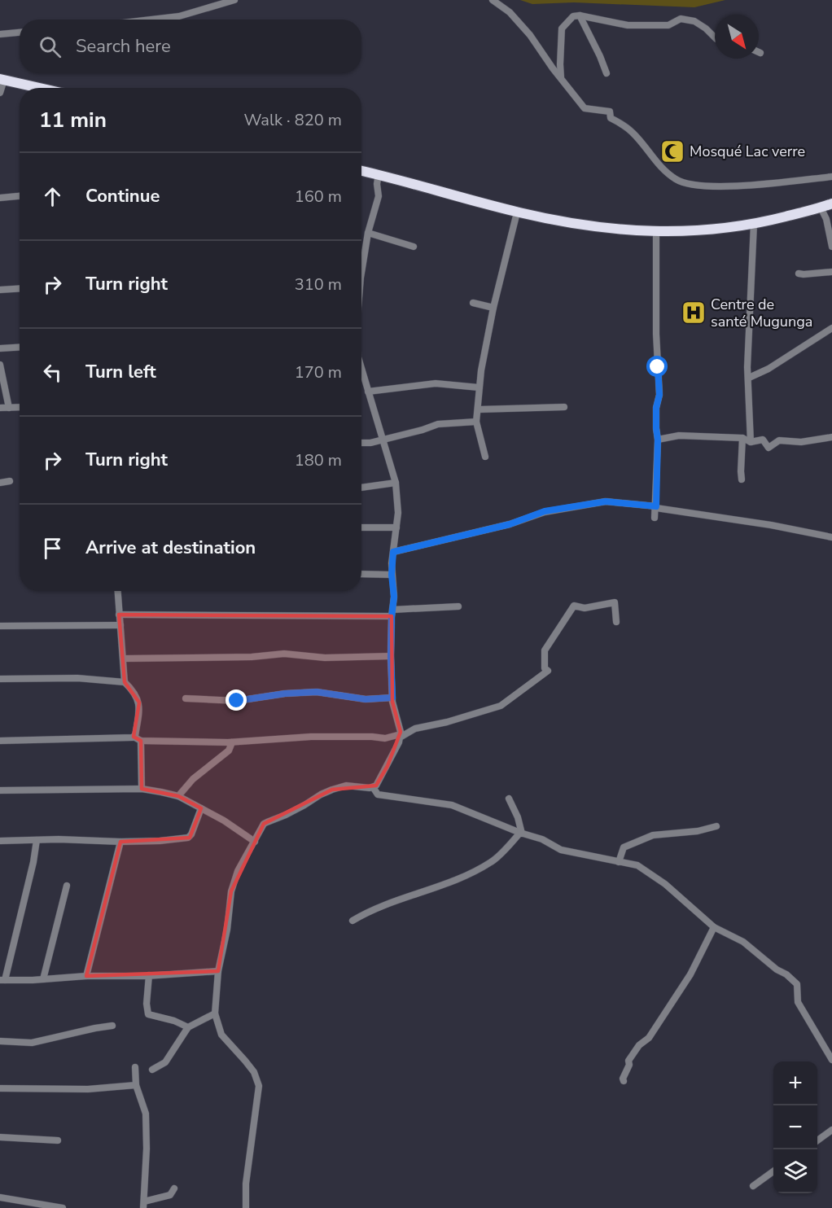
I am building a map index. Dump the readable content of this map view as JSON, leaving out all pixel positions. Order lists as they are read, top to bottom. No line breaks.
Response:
{"places":{"mosque":["Mosqué Lac verre"],"hospital":["Centre de santé Mugunga"]},"north":"bottom right","page":{"search":"Search here","heading":["11 min","Walk · 820 m"],"list":[["Continue","160 m"],["Turn right","310 m"],["Turn left","170 m"],["Turn right","180 m"],"Arrive at destination"],"map_buttons":["+","−"]}}
